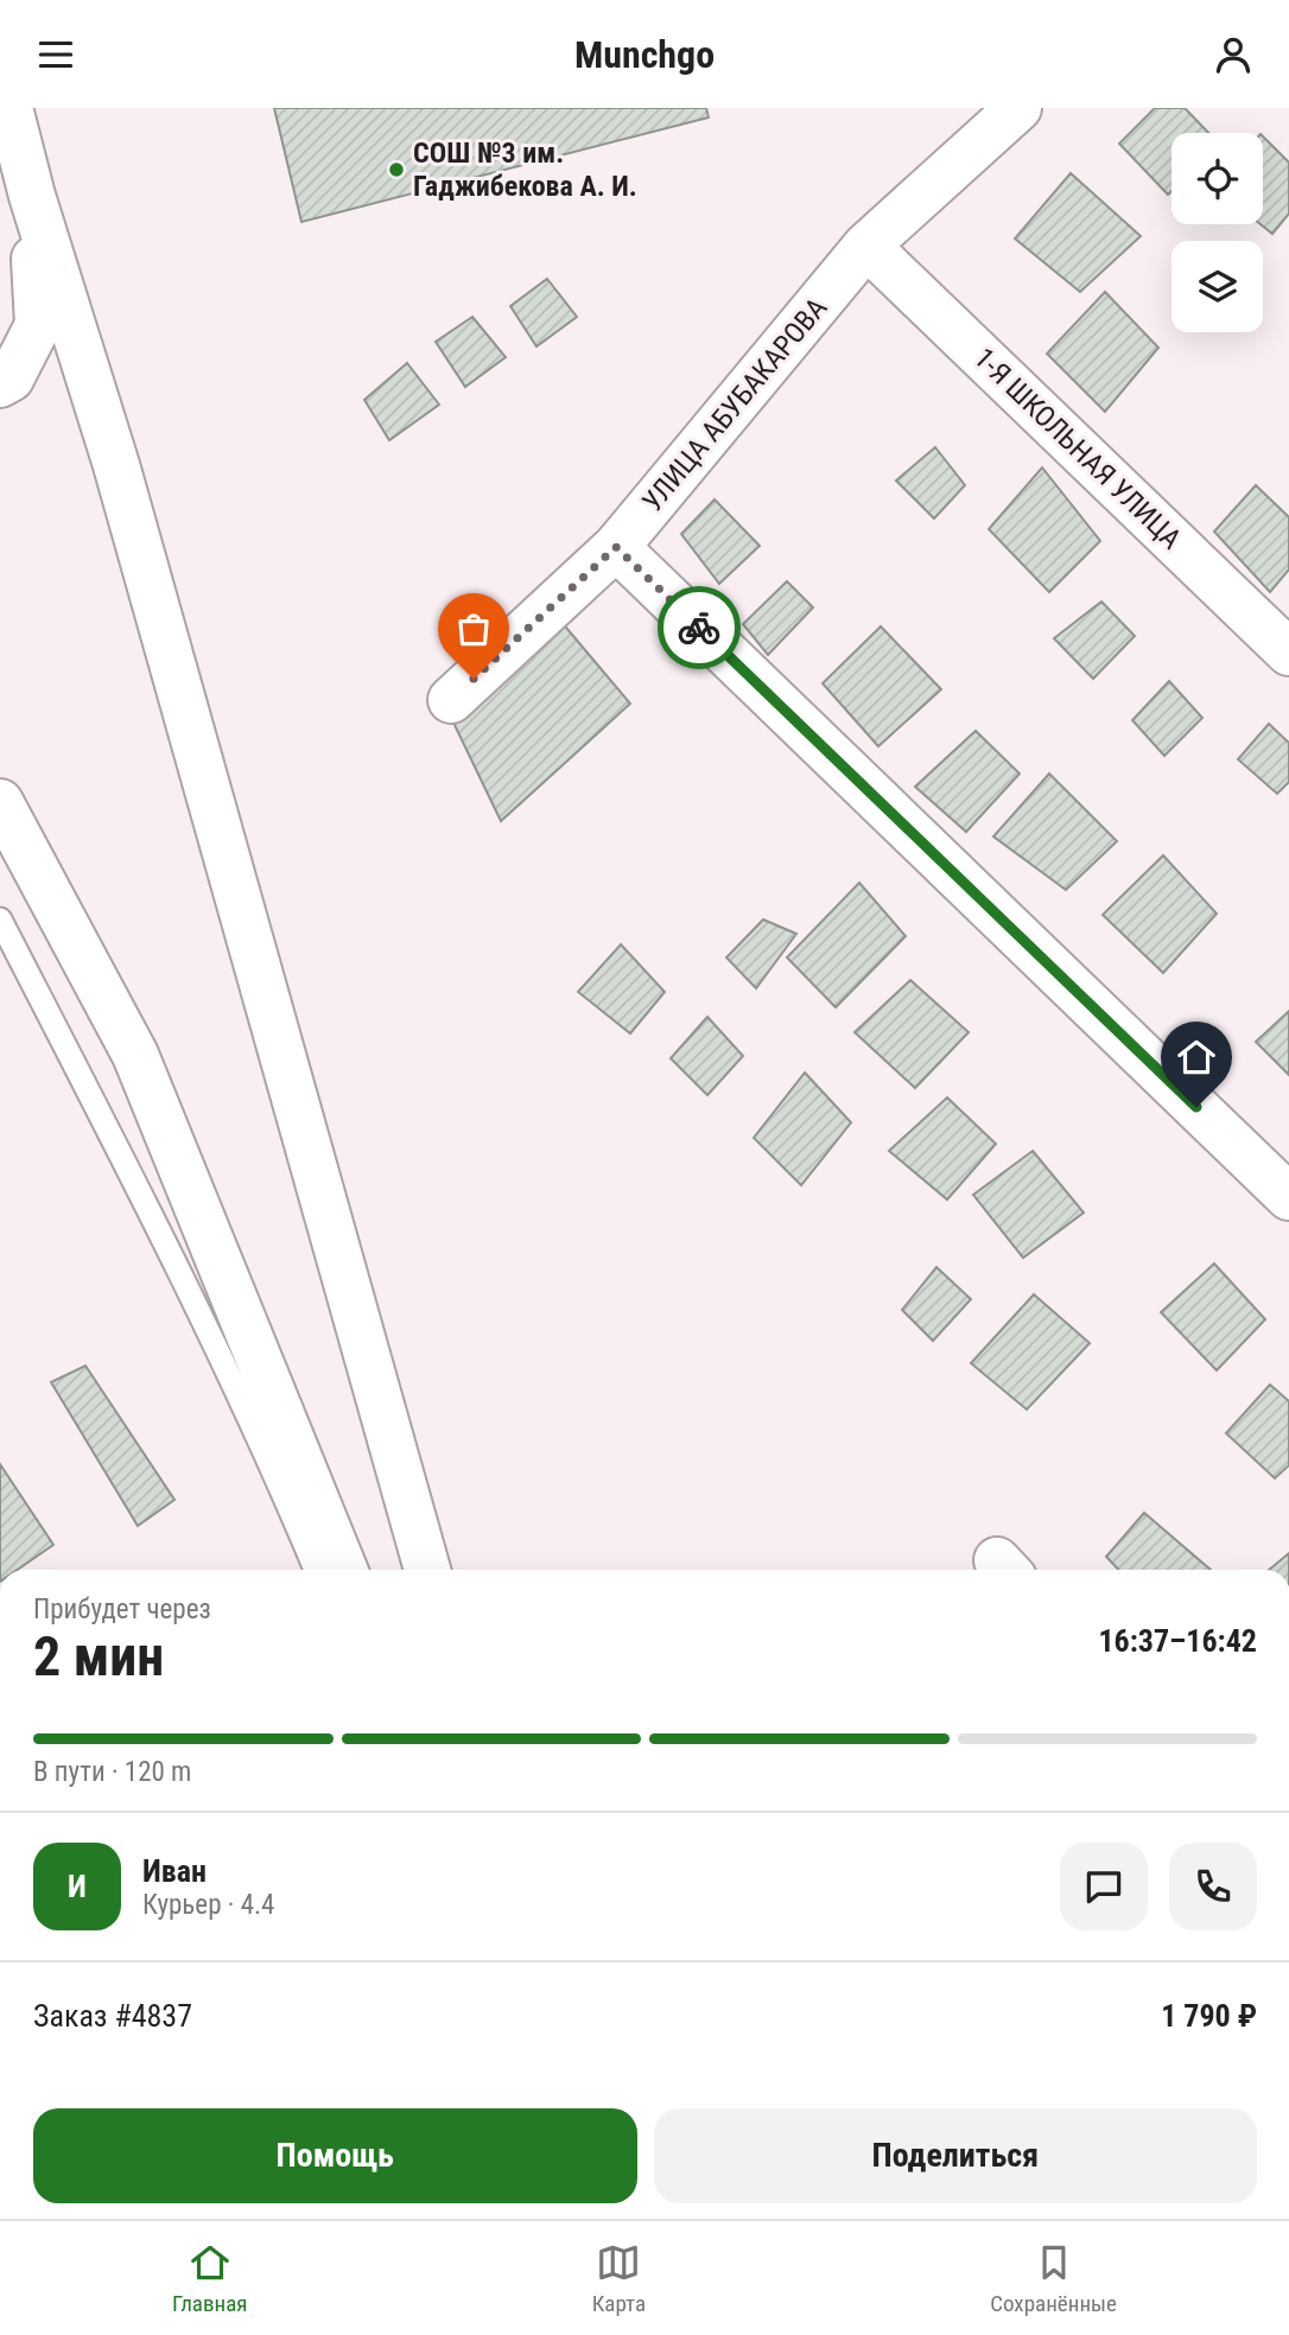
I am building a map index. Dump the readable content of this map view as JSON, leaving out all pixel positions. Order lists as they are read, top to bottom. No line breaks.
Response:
{"streets":{"main road":["УЛИЦА АБУБАКАРОВА","1-Я ШКОЛЬНАЯ УЛИЦА"]},"crossings":[["УЛИЦА АБУБАКАРОВА","1-Я ШКОЛЬНАЯ УЛИЦА"]],"places":["СОШ №3 им. Гаджибекова А. И."],"page":{"header":"Munchgo","heading":["2 мин","Прибудет через","16:37–16:42"],"panel":["Иван","Курьер · 4.4","Заказ #4837","1 790 ₽"],"bar":"В пути · 120 m","round":"И","buttons":["Помощь","Поделиться"],"tabs":["Главная","Карта","Сохранённые"]}}
